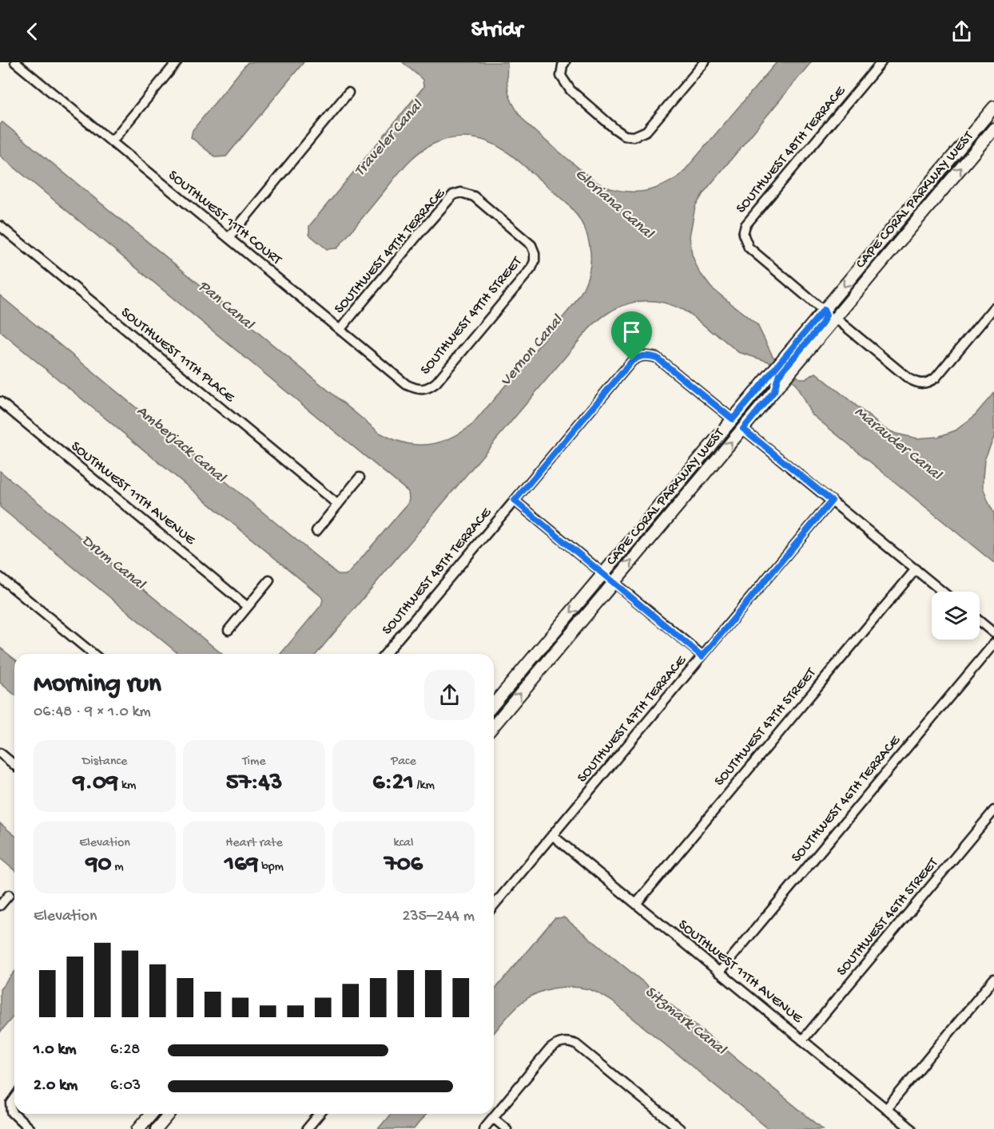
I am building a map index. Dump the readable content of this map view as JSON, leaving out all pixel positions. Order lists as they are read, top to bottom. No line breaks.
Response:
{"streets":{"main road":["CAPE CORAL PARKWAY WEST"],"street":["SOUTHWEST 48TH TERRACE","SOUTHWEST 11TH COURT","SOUTHWEST 49TH TERRACE","SOUTHWEST 49TH STREET","SOUTHWEST 11TH PLACE","SOUTHWEST 11TH AVENUE","SOUTHWEST 47TH TERRACE","SOUTHWEST 47TH STREET","SOUTHWEST 46TH TERRACE","SOUTHWEST 46TH STREET"]},"crossings":[["SOUTHWEST 48TH TERRACE","CAPE CORAL PARKWAY WEST"],["SOUTHWEST 11TH COURT","SOUTHWEST 49TH TERRACE"],["SOUTHWEST 11TH COURT","SOUTHWEST 49TH STREET"],["SOUTHWEST 49TH TERRACE","SOUTHWEST 49TH STREET"],["SOUTHWEST 11TH AVENUE","SOUTHWEST 47TH TERRACE"],["SOUTHWEST 11TH AVENUE","SOUTHWEST 47TH STREET"],["SOUTHWEST 11TH AVENUE","SOUTHWEST 46TH TERRACE"],["SOUTHWEST 11TH AVENUE","SOUTHWEST 46TH STREET"]],"water":["Traveler Canal","Gloriana Canal","Pan Canal","Vernon Canal","Marauder Canal","Amberjack Canal","Drum Canal","Sitzmark Canal"],"page":{"header":"Stridr","heading":["Morning run","06:48 · 9 × 1.0 km"],"stats":[["Distance","9.09 km"],["Time","57:43"],["Pace","6:21 /km"],["Elevation","90 m"],["Heart rate","169 bpm"],["kcal","706"]],"chart":["Elevation","235–244 m"],"list":[{"name":"1.0 km","note":"6:28"},{"name":"2.0 km","note":"6:03"}]}}
